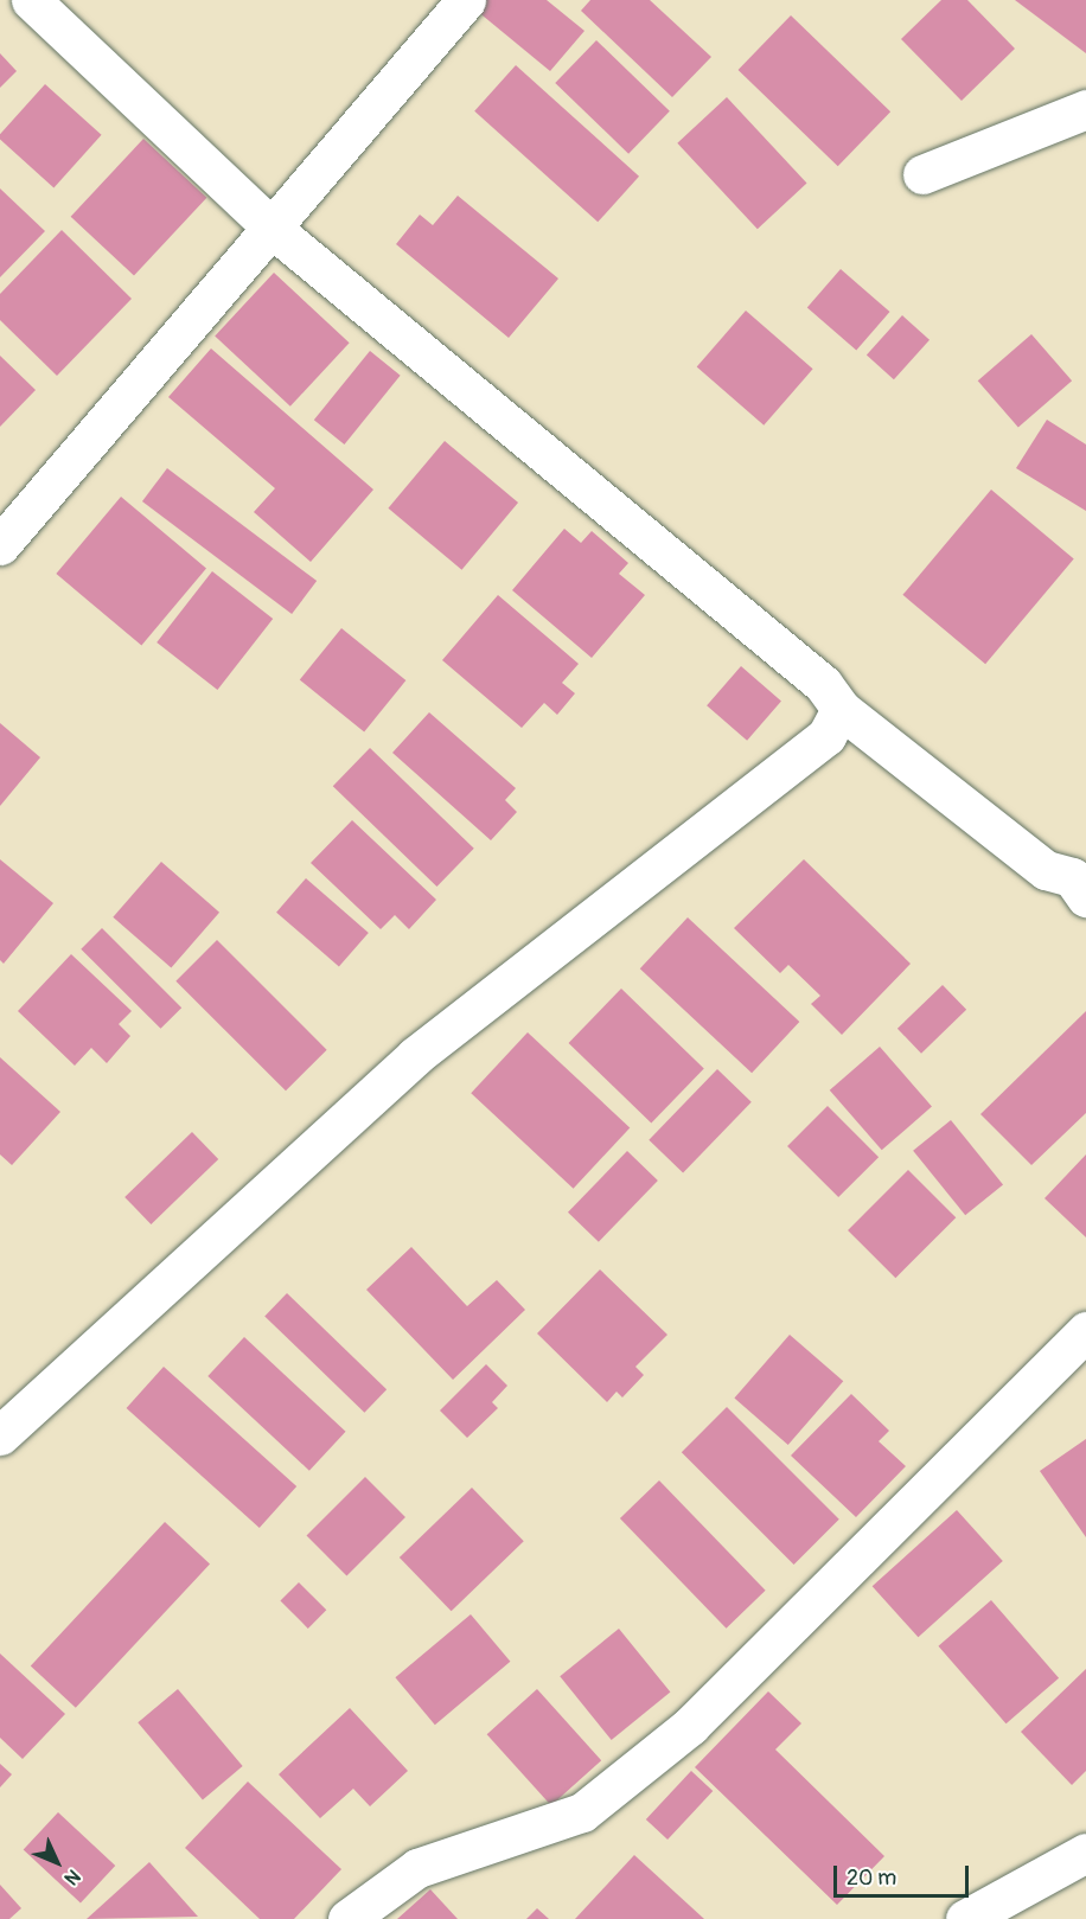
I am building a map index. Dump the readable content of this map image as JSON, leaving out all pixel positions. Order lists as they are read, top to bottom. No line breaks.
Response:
{"scale_bar":"20 m","north":"bottom right"}
